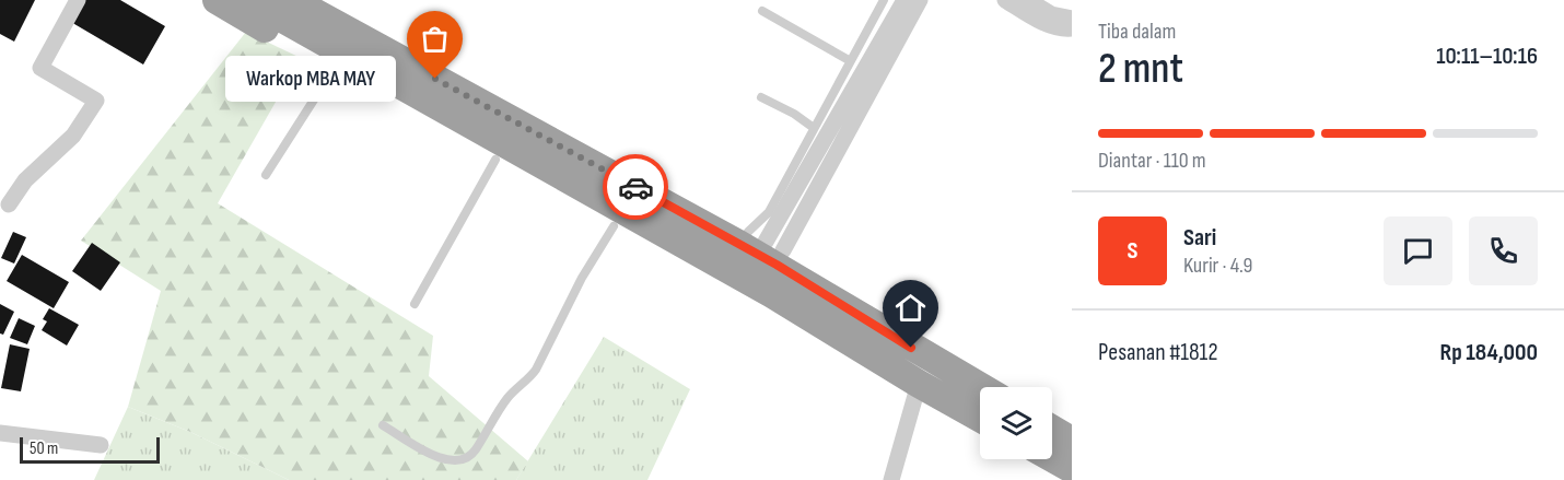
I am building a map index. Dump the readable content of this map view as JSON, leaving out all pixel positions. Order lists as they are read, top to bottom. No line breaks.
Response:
{"places":["Warkop MBA MAY"],"scale_bar":"50 m","page":{"heading":["2 mnt","Tiba dalam","10:11–10:16"],"panel":["Sari","Kurir · 4.9","Pesanan #1812","Rp 184,000"],"bubble":"Warkop MBA MAY","bar":"Diantar · 110 m","round":"S","scale":"50 m"}}
